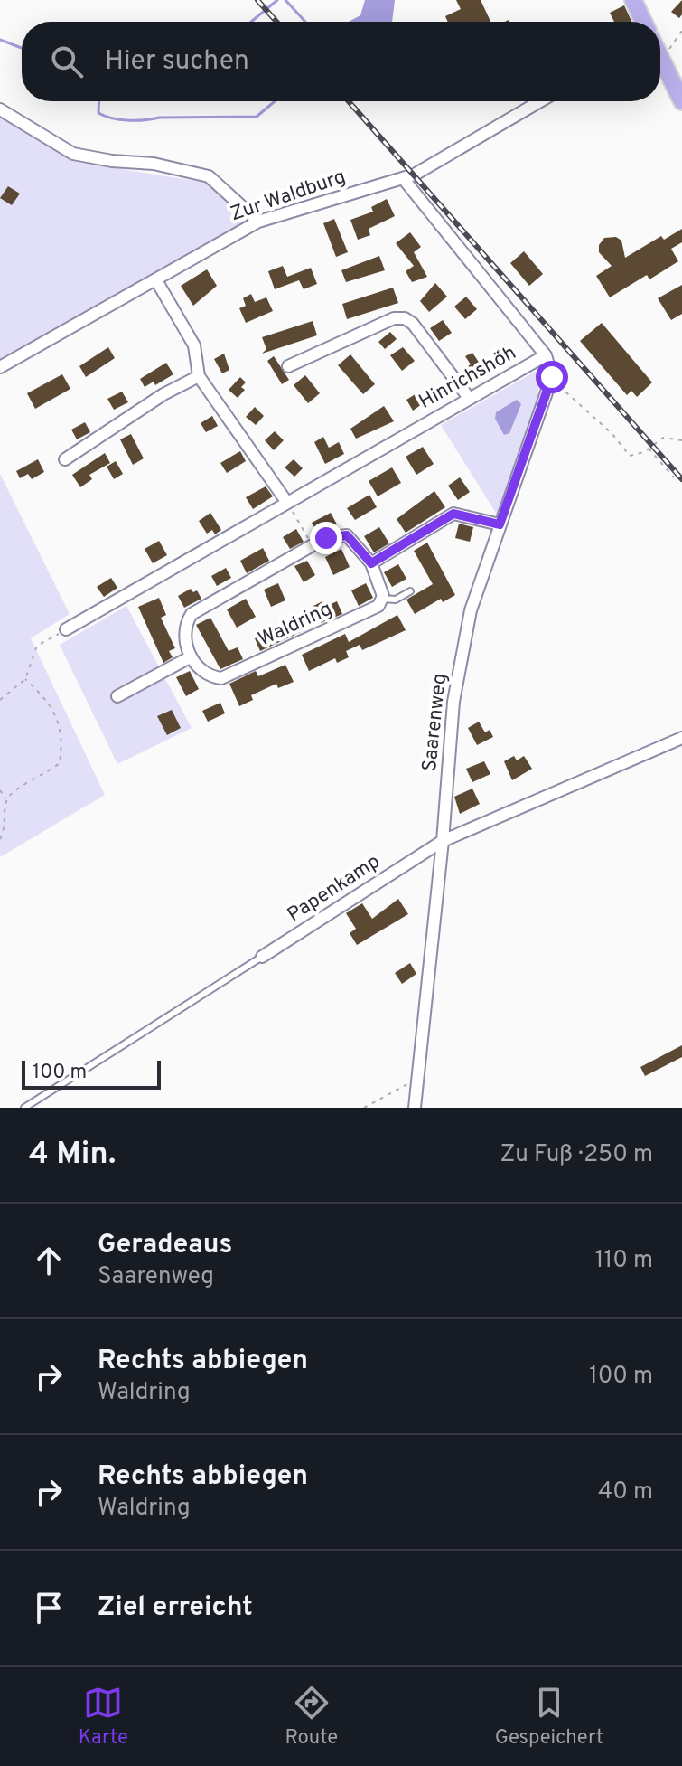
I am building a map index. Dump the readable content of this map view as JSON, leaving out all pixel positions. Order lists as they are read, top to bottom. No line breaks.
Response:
{"streets":{"street":["Zur Waldburg","Hinrichshöh","Waldring","Saarenweg","Papenkamp"]},"crossings":[["Zur Waldburg","Hinrichshöh"],["Saarenweg","Papenkamp"]],"scale_bar":"100 m","page":{"search":"Hier suchen","scale":"100 m","heading":["4 Min.","Zu Fuß · 250 m"],"list":[["Geradeaus","Saarenweg","110 m"],["Rechts abbiegen","Waldring","100 m"],["Rechts abbiegen","Waldring","40 m"],"Ziel erreicht"],"nav":["Karte","Route","Gespeichert"]}}
